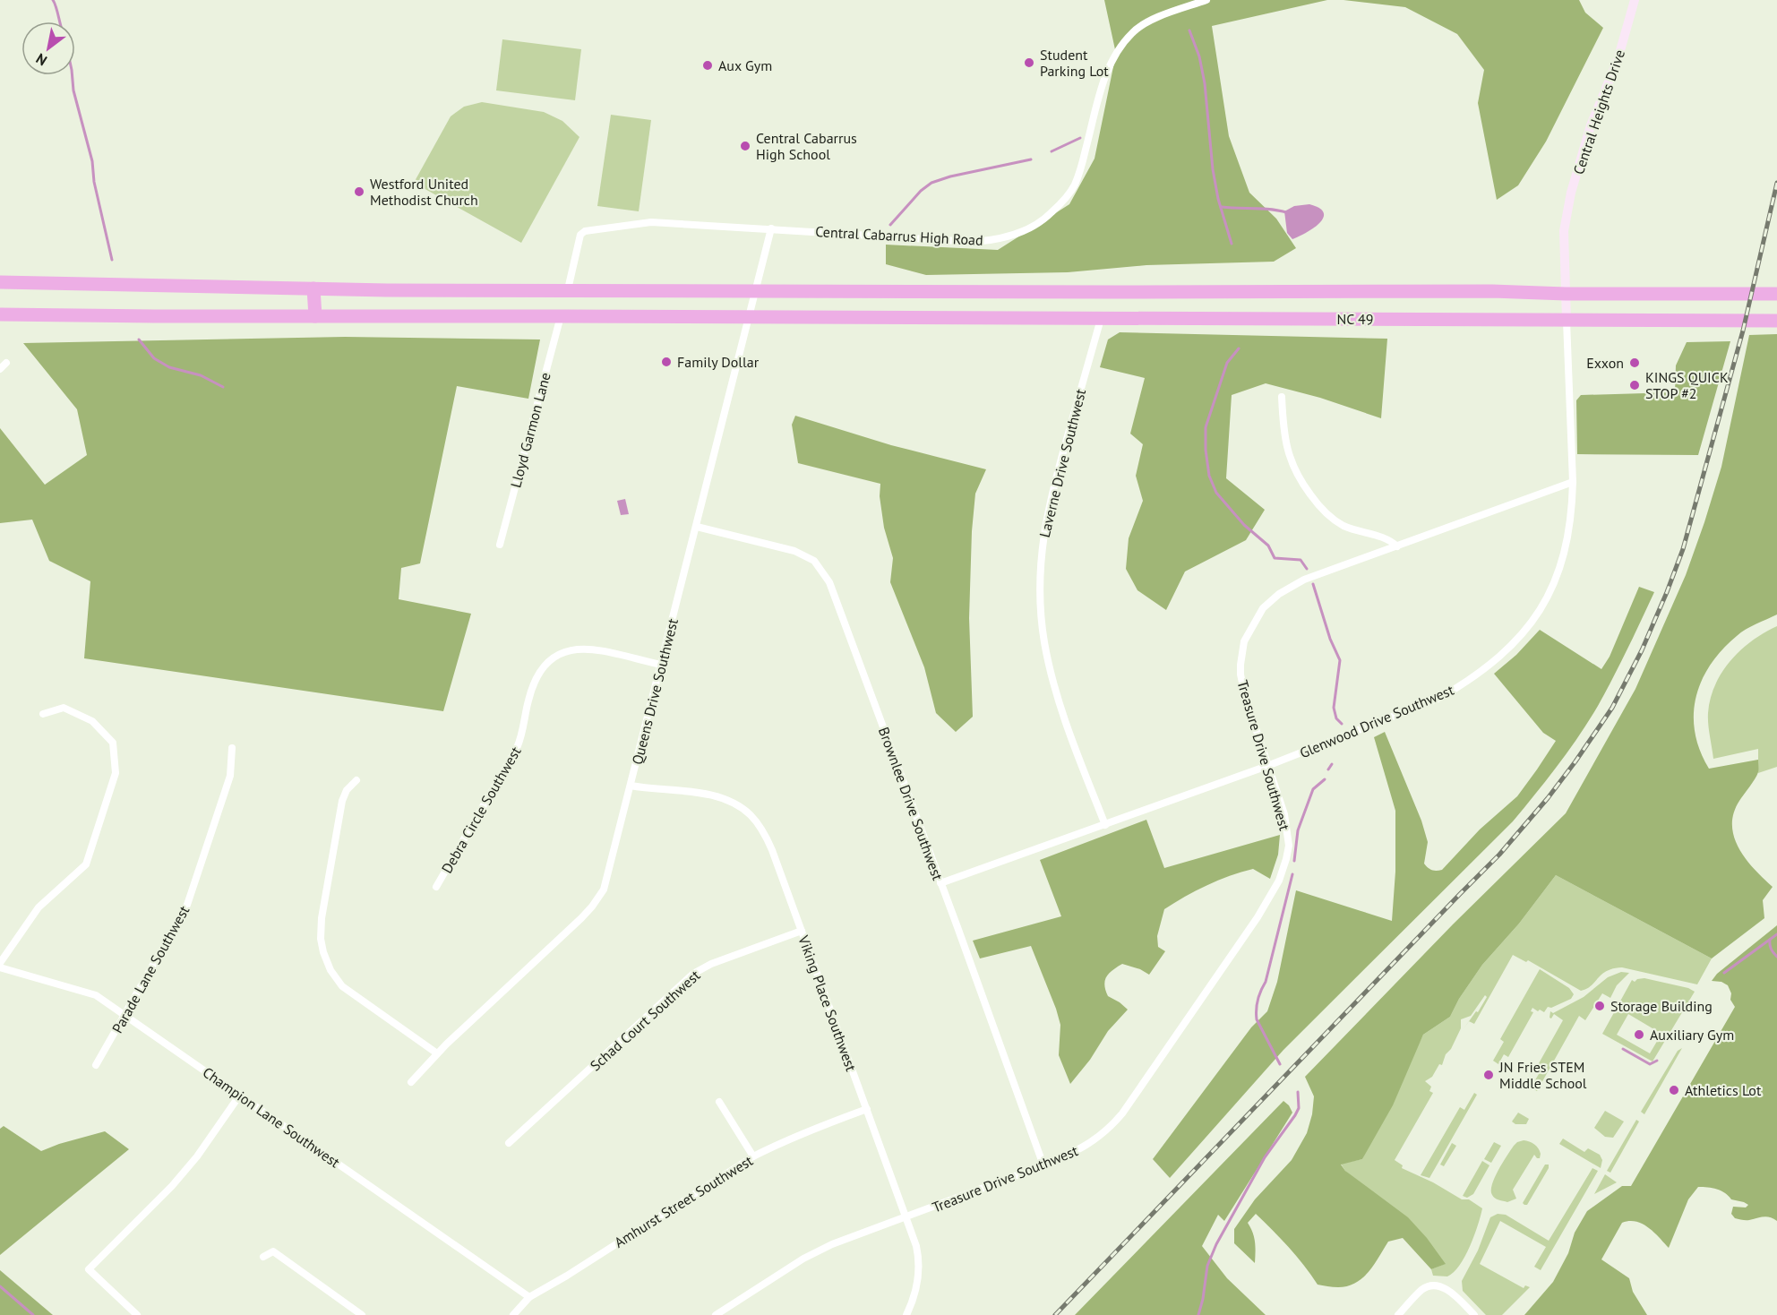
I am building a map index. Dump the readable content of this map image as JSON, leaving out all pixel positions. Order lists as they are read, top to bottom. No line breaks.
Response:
{"streets":{"highway":["NC 49"],"street":["Central Heights Drive","Central Cabarrus High Road","Lloyd Garmon Lane","Laverne Drive Southwest","Queens Drive Southwest","Glenwood Drive Southwest","Treasure Drive Southwest","Brownlee Drive Southwest","Debra Circle Southwest","Parade Lane Southwest","Viking Place Southwest","Schad Court Southwest","Champion Lane Southwest","Amhurst Street Southwest"]},"crossings":[["Central Heights Drive","NC 49"],["Central Heights Drive","Glenwood Drive Southwest"],["Central Cabarrus High Road","NC 49"],["Central Cabarrus High Road","Queens Drive Southwest"],["NC 49","Lloyd Garmon Lane"],["NC 49","Laverne Drive Southwest"],["NC 49","Queens Drive Southwest"],["NC 49","Glenwood Drive Southwest"],["Laverne Drive Southwest","Glenwood Drive Southwest"],["Queens Drive Southwest","Brownlee Drive Southwest"],["Queens Drive Southwest","Debra Circle Southwest"],["Queens Drive Southwest","Viking Place Southwest"],["Glenwood Drive Southwest","Treasure Drive Southwest"],["Glenwood Drive Southwest","Brownlee Drive Southwest"],["Treasure Drive Southwest","Brownlee Drive Southwest"],["Treasure Drive Southwest","Viking Place Southwest"],["Parade Lane Southwest","Champion Lane Southwest"],["Viking Place Southwest","Schad Court Southwest"],["Viking Place Southwest","Amhurst Street Southwest"],["Champion Lane Southwest","Amhurst Street Southwest"]],"places":["Student Parking Lot","Aux Gym","Central Cabarrus High School","Westford United Methodist Church","Family Dollar","Exxon","KINGS QUICK STOP #2","Storage Building","Auxiliary Gym","JN Fries STEM Middle School","Athletics Lot"],"north":"bottom left"}
